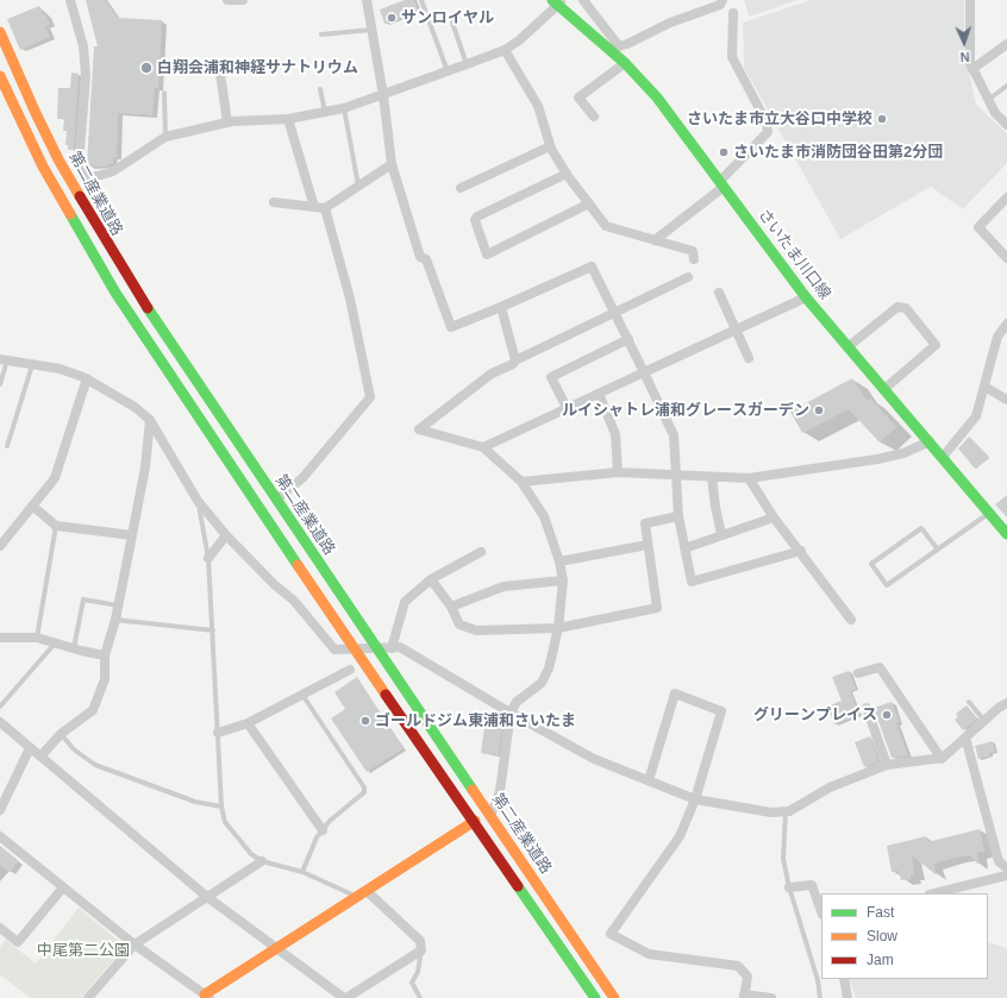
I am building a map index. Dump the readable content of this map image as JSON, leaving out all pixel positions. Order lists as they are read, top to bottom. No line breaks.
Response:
{"streets":{"main road":["第二産業道路","さいたま川口線"]},"parks":["中尾第二公園"],"places":["サンロイヤル","白翔会浦和神経サナトリウム","さいたま市立大谷口中学校","さいたま市消防団谷田第2分団","ルイシャトレ浦和グレースガーデン","グリーンプレイス","ゴールドジム東浦和さいたま"],"legend":["Fast","Slow","Jam"],"north":"bottom"}
